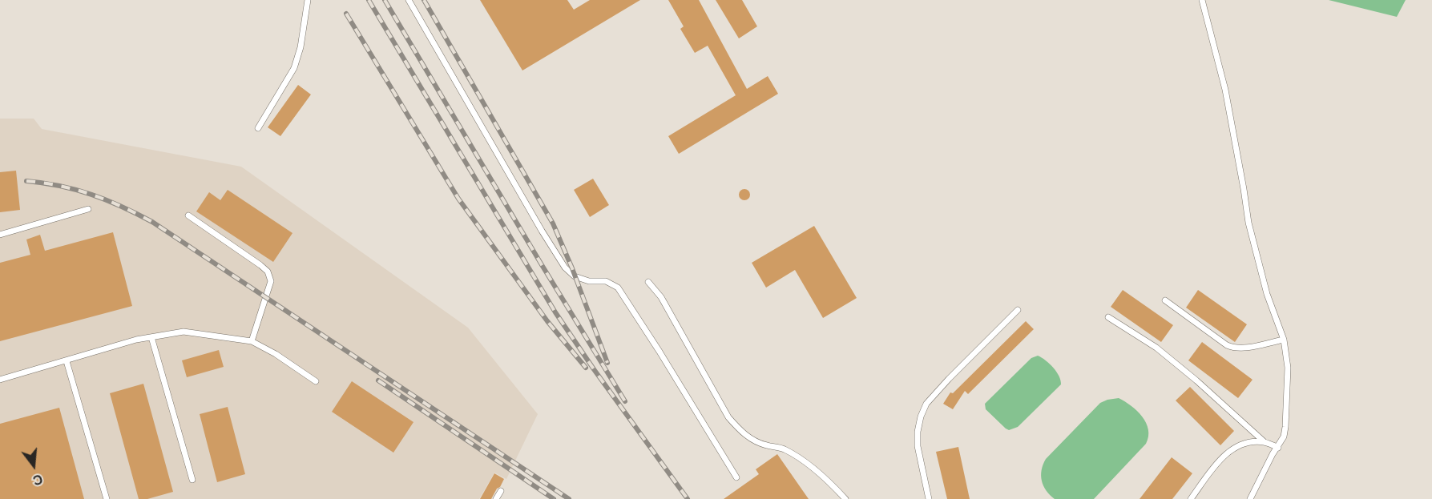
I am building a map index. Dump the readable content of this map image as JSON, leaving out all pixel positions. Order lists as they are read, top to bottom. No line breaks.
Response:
{"north":"bottom"}
